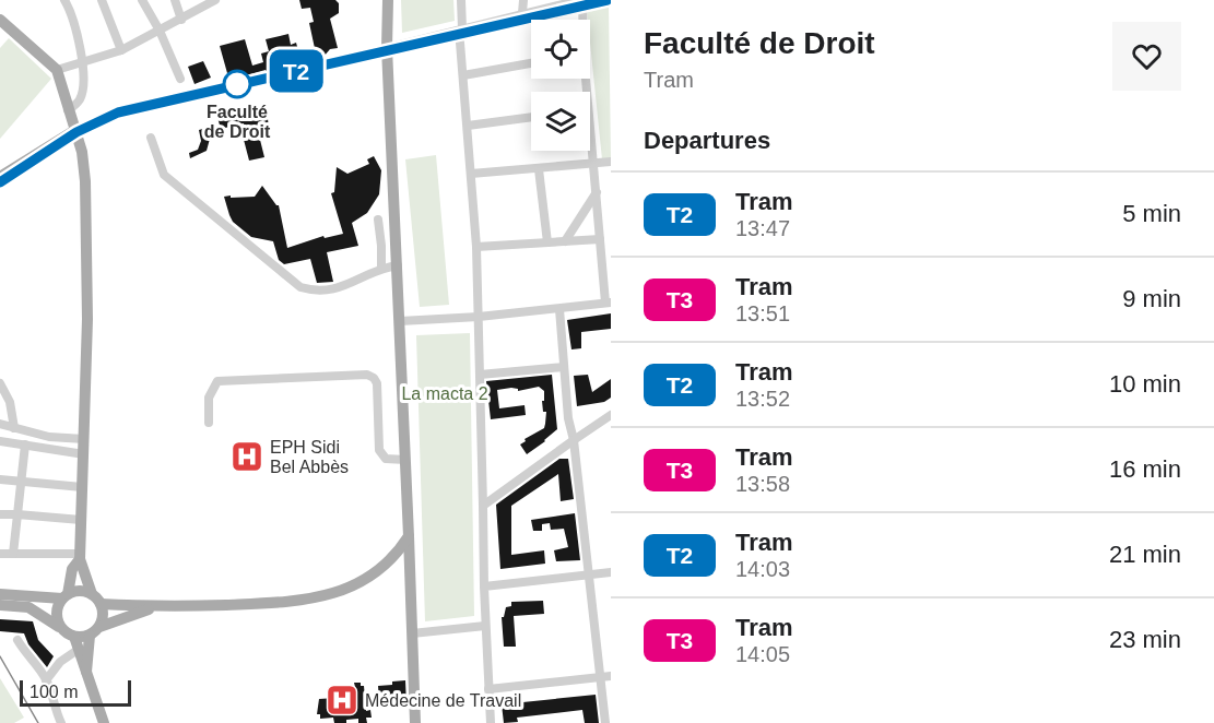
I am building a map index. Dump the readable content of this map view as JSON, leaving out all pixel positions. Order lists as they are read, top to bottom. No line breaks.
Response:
{"parks":["La macta 2"],"places":{"other":["Faculté de Droit"],"hospital":["EPH Sidi Bel Abbès","Médecine de Travail"]},"lines":["tram line T2"],"scale_bar":"100 m","page":{"on_map":"T2","heading":[["Faculté de Droit","Tram"],"Departures"],"list":[{"mark":"T2","name":"Tram","note":"13:47","value":"5 min"},{"mark":"T3","name":"Tram","note":"13:51","value":"9 min"},{"mark":"T2","name":"Tram","note":"13:52","value":"10 min"},{"mark":"T3","name":"Tram","note":"13:58","value":"16 min"},{"mark":"T2","name":"Tram","note":"14:03","value":"21 min"},{"mark":"T3","name":"Tram","note":"14:05","value":"23 min"}],"scale":"100 m"}}
